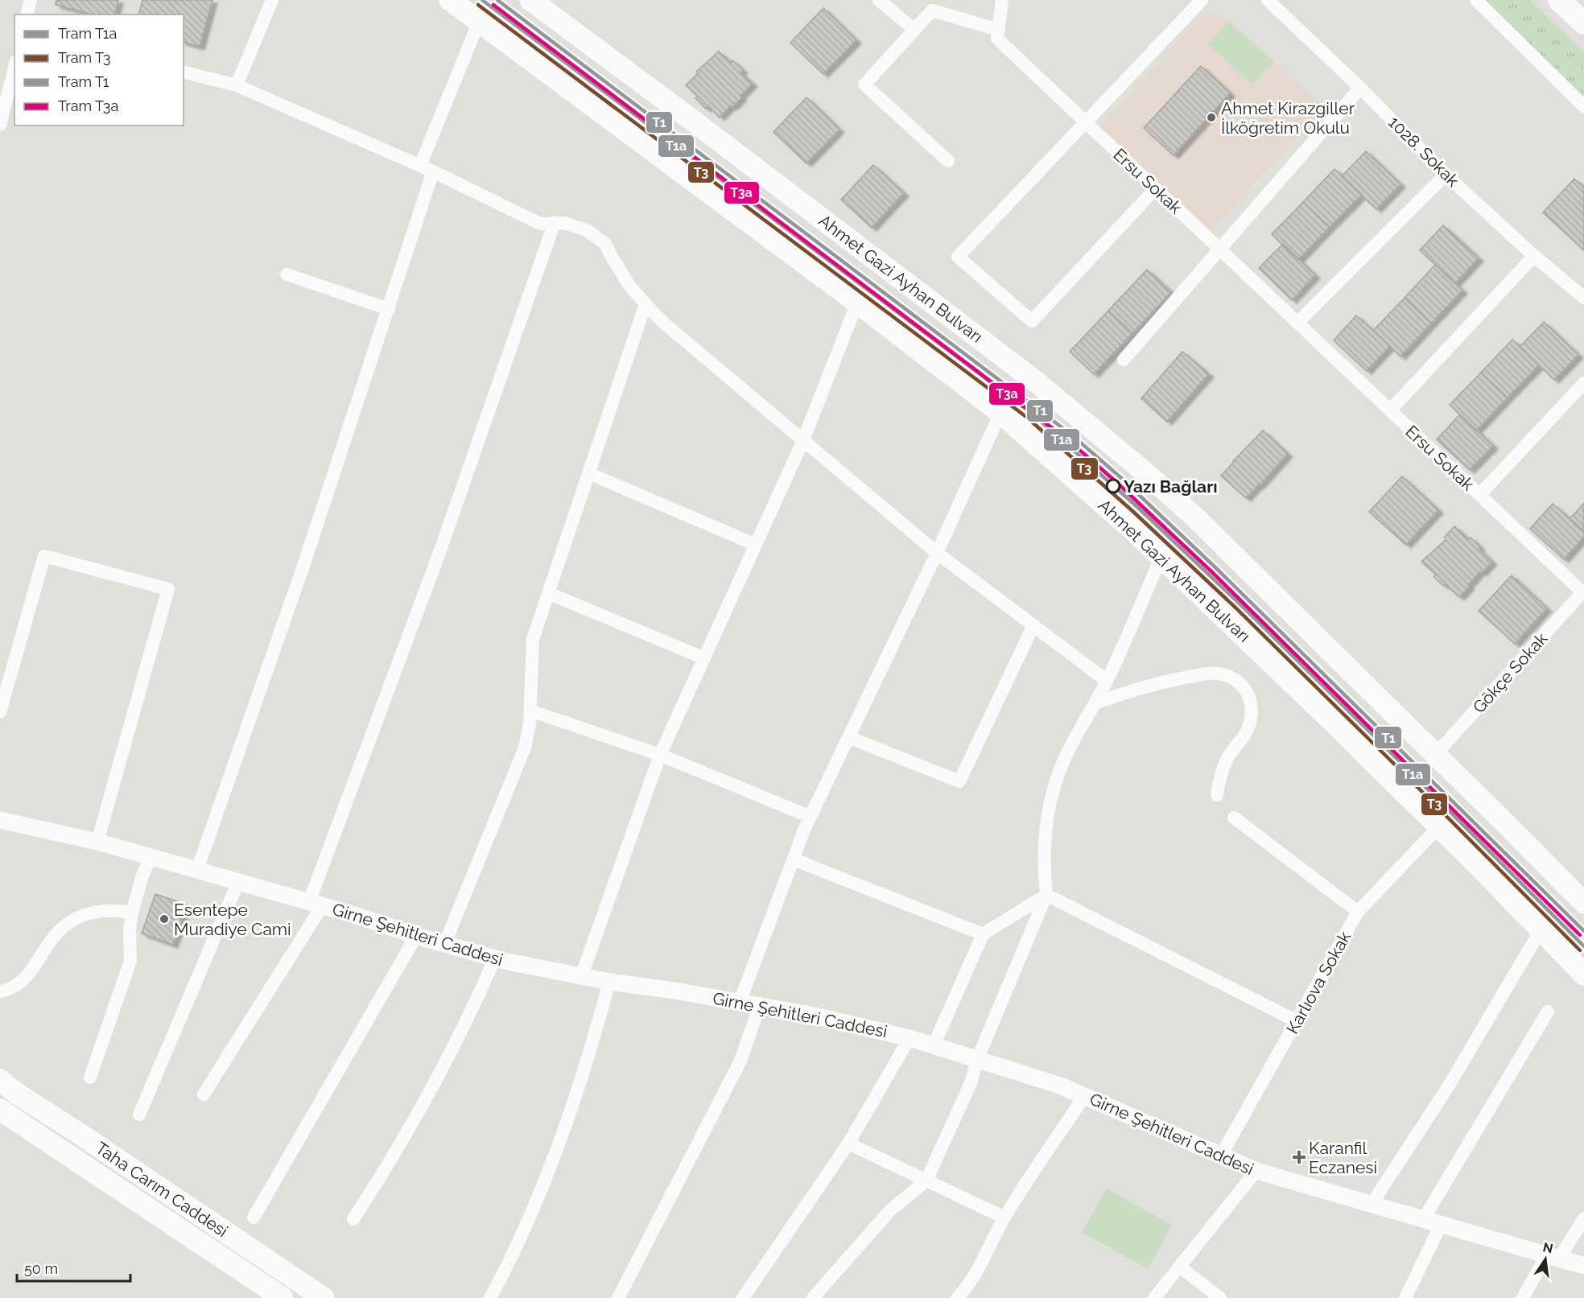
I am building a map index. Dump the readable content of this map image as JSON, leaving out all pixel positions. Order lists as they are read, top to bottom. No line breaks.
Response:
{"streets":{"main road":["Ahmet Gazi Ayhan Bulvarı","Taha Carım Caddesi"],"street":["1028. Sokak","Ersu Sokak","Gökçe Sokak","Girne Şehitleri Caddesi","Karlıova Sokak"]},"crossings":[["Ersu Sokak","Gökçe Sokak"],["Ahmet Gazi Ayhan Bulvarı","Gökçe Sokak"],["Ahmet Gazi Ayhan Bulvarı","Karlıova Sokak"],["Girne Şehitleri Caddesi","Karlıova Sokak"]],"places":{"other":["Ahmet Kirazgiller İlköğretim Okulu","Yazı Bağları","Esentepe Muradiye Cami"],"health":["Karanfil Eczanesi"]},"lines":["tram line T1a","tram line T1","tram line T3","tram line T3a"],"legend":["Tram T1a","Tram T3","Tram T1","Tram T3a"],"scale_bar":"50 m","north":"top"}
